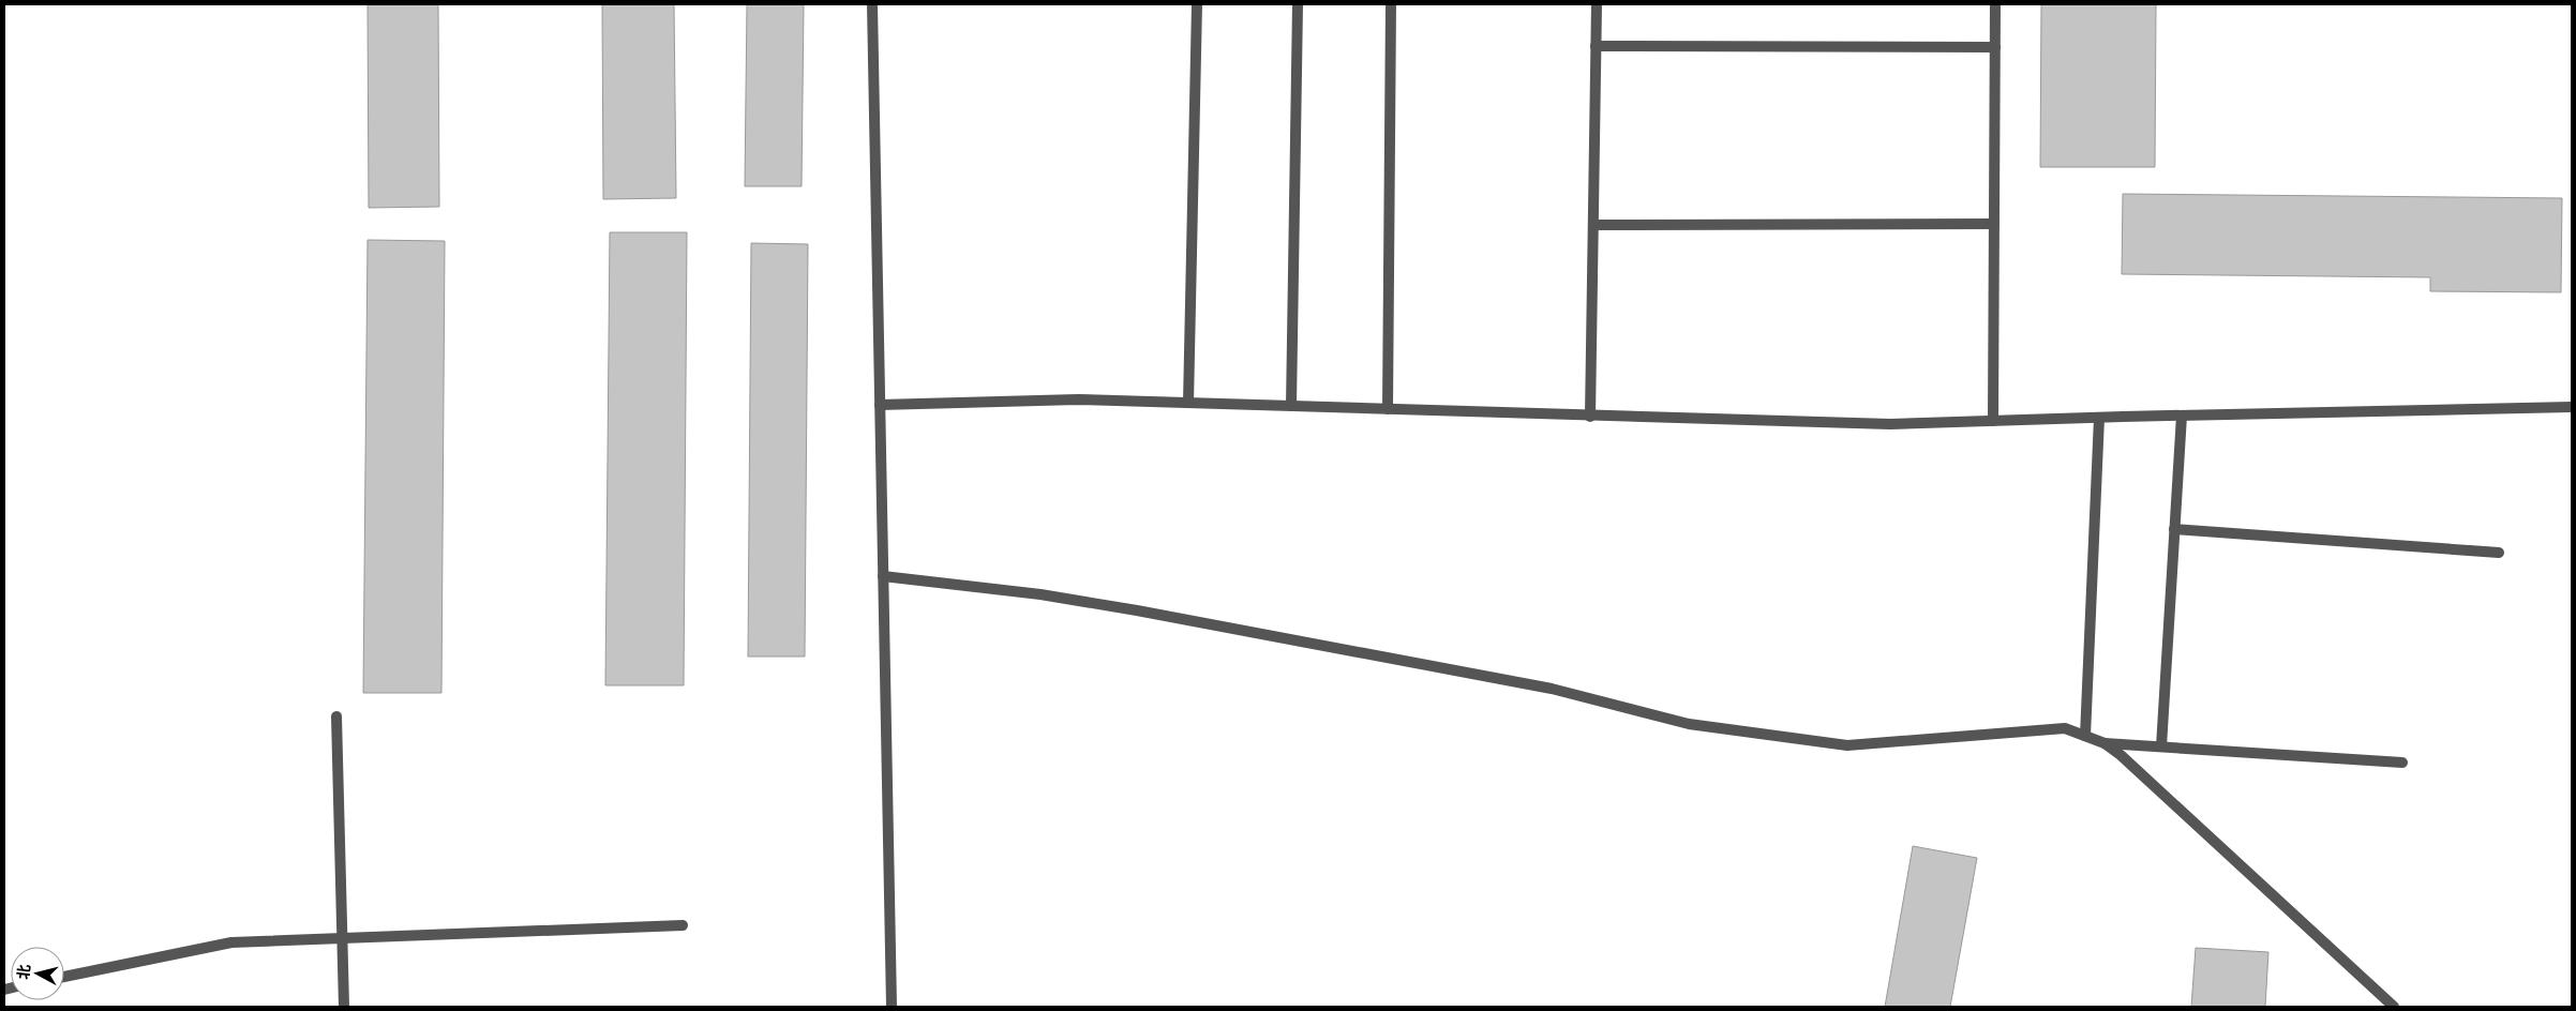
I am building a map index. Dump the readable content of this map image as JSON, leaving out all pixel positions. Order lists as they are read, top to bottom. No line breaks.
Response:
{"north":"left"}
